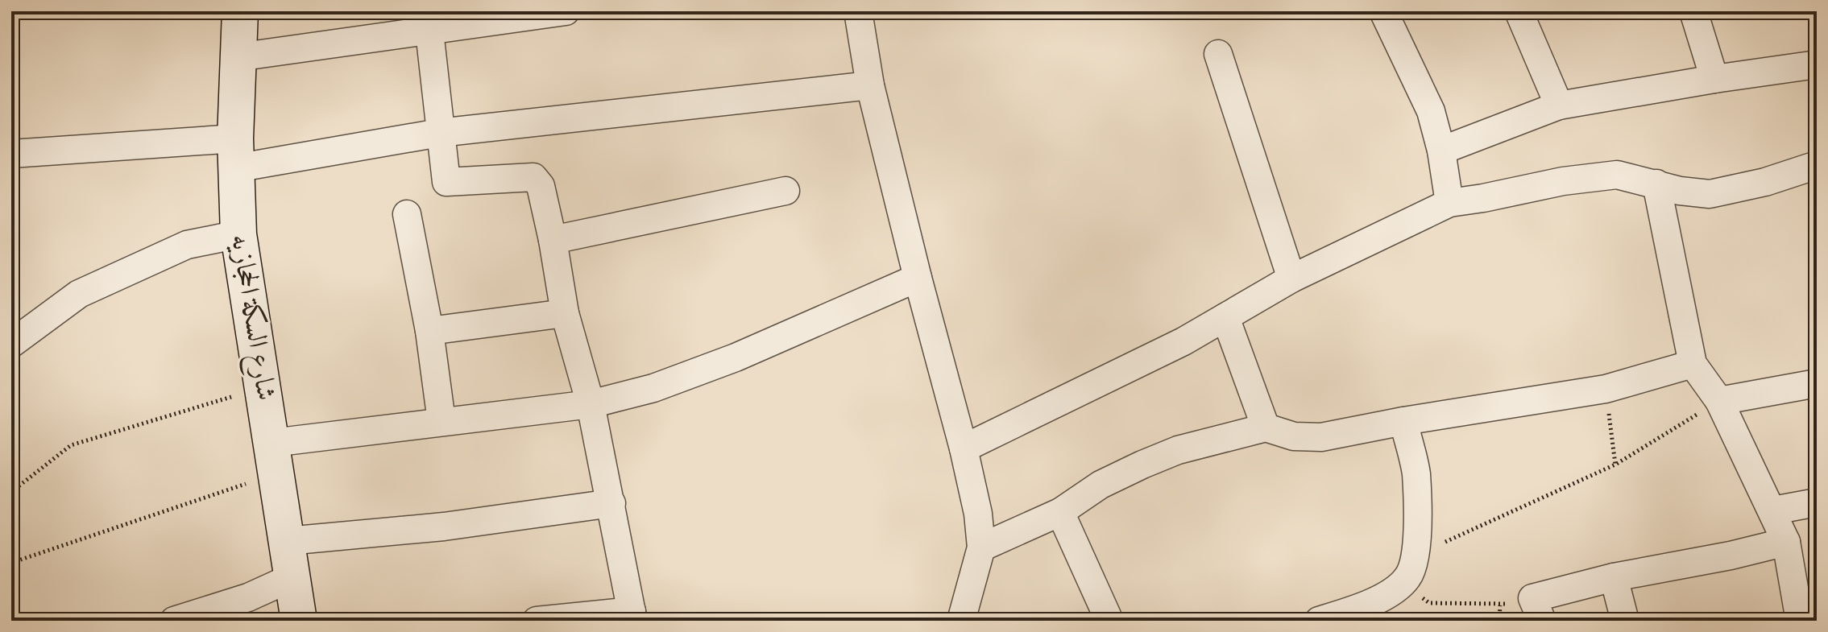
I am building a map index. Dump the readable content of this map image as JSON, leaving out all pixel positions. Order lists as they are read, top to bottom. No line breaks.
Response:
{"streets":{"street":["شارع السكة الحجازيه"]}}
